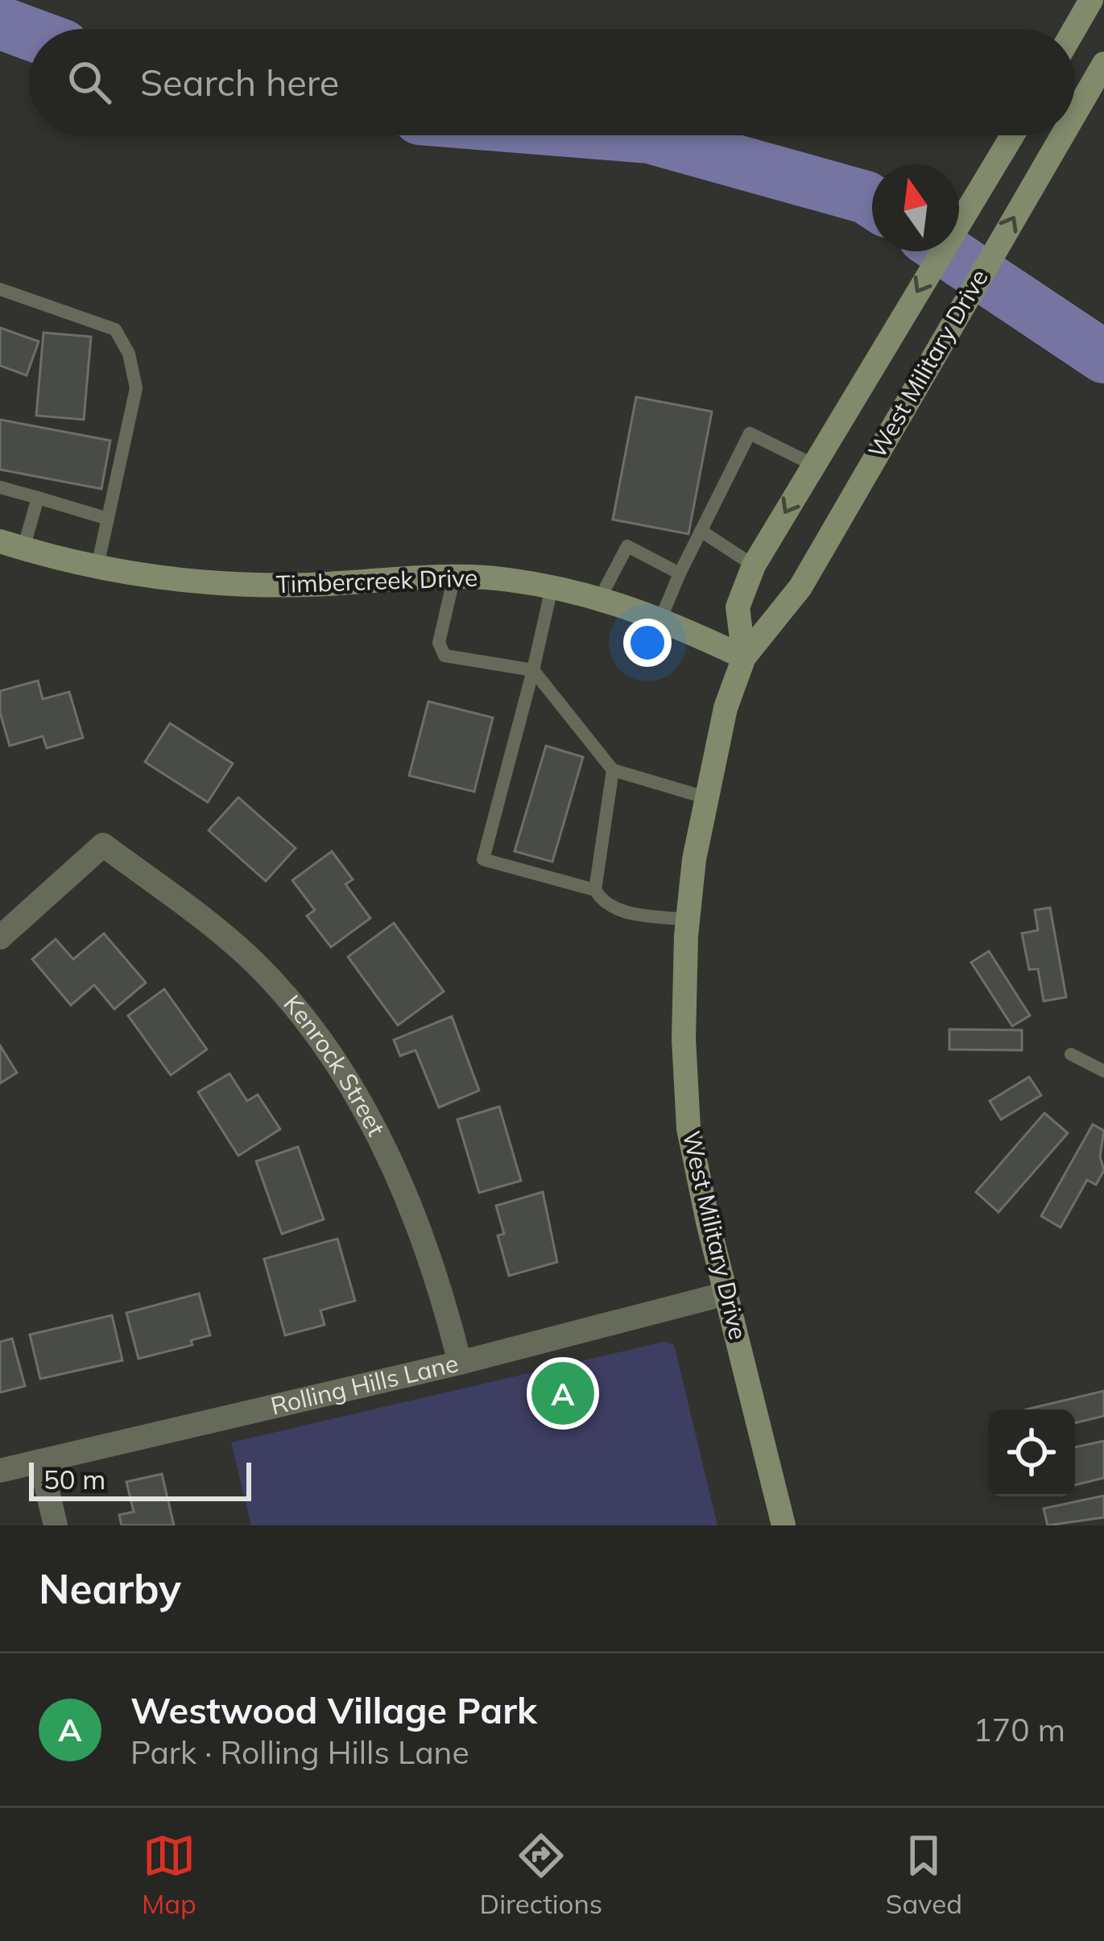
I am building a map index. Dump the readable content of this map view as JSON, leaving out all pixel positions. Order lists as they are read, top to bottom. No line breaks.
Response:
{"streets":{"main road":["West Military Drive","Timbercreek Drive"],"street":["Kenrock Street","Rolling Hills Lane"]},"crossings":[["West Military Drive","Timbercreek Drive"],["West Military Drive","Rolling Hills Lane"],["Kenrock Street","Rolling Hills Lane"]],"scale_bar":"50 m","north":"top","page":{"search":"Search here","pins":"A","scale":"50 m","heading":"Nearby","list":[{"mark":"A","name":"Westwood Village Park","note":"Park · Rolling Hills Lane","value":"170 m"}],"nav":["Map","Directions","Saved"]}}
